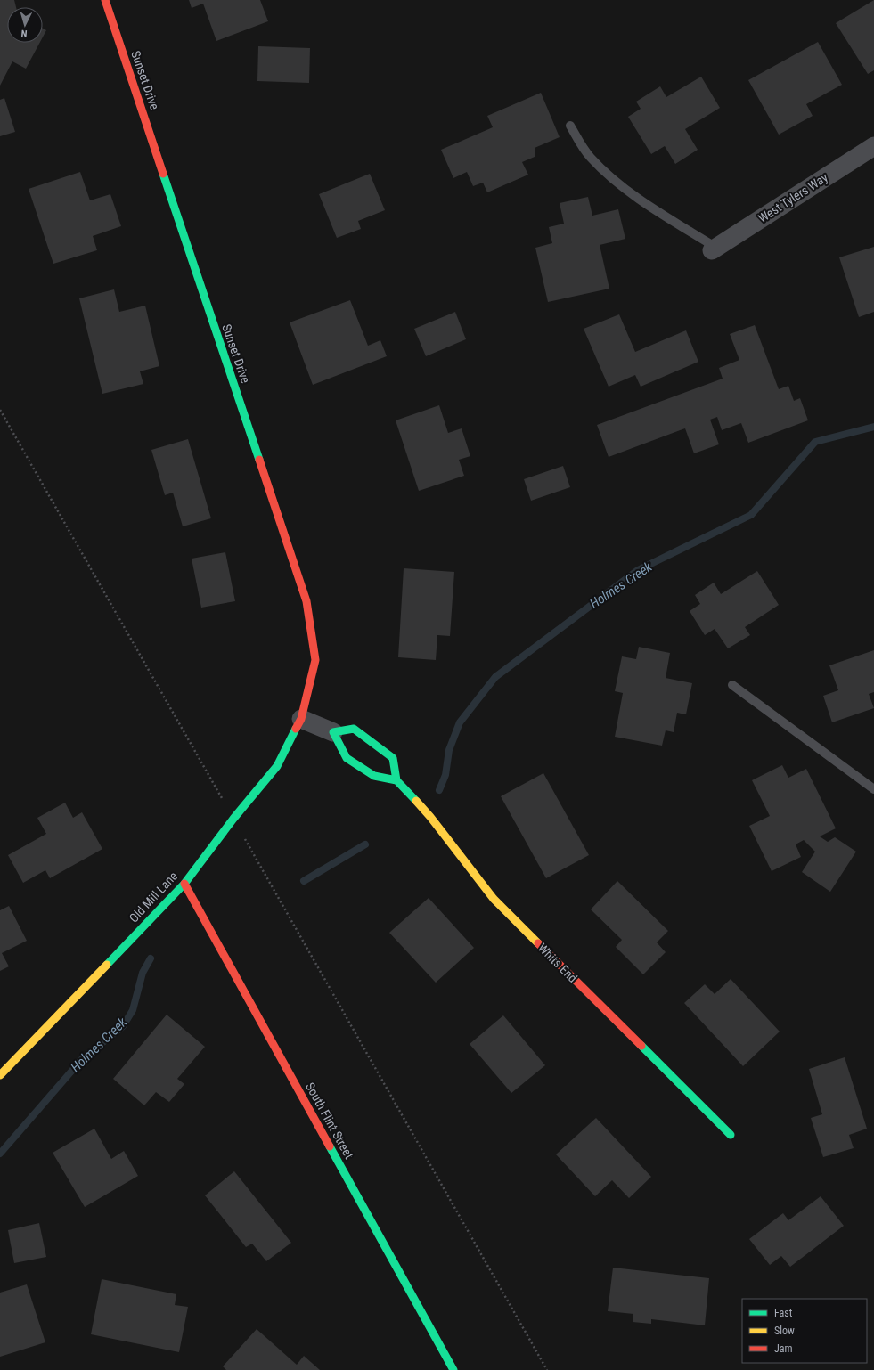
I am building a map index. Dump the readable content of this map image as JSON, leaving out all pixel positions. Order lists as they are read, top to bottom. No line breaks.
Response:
{"streets":{"main road":["Sunset Drive","Old Mill Lane","Whits End","South Flint Street"],"street":["West Tylers Way"]},"crossings":[["Sunset Drive","Old Mill Lane"],["Old Mill Lane","South Flint Street"]],"water":["Holmes Creek"],"legend":["Fast","Slow","Jam"],"north":"bottom"}
